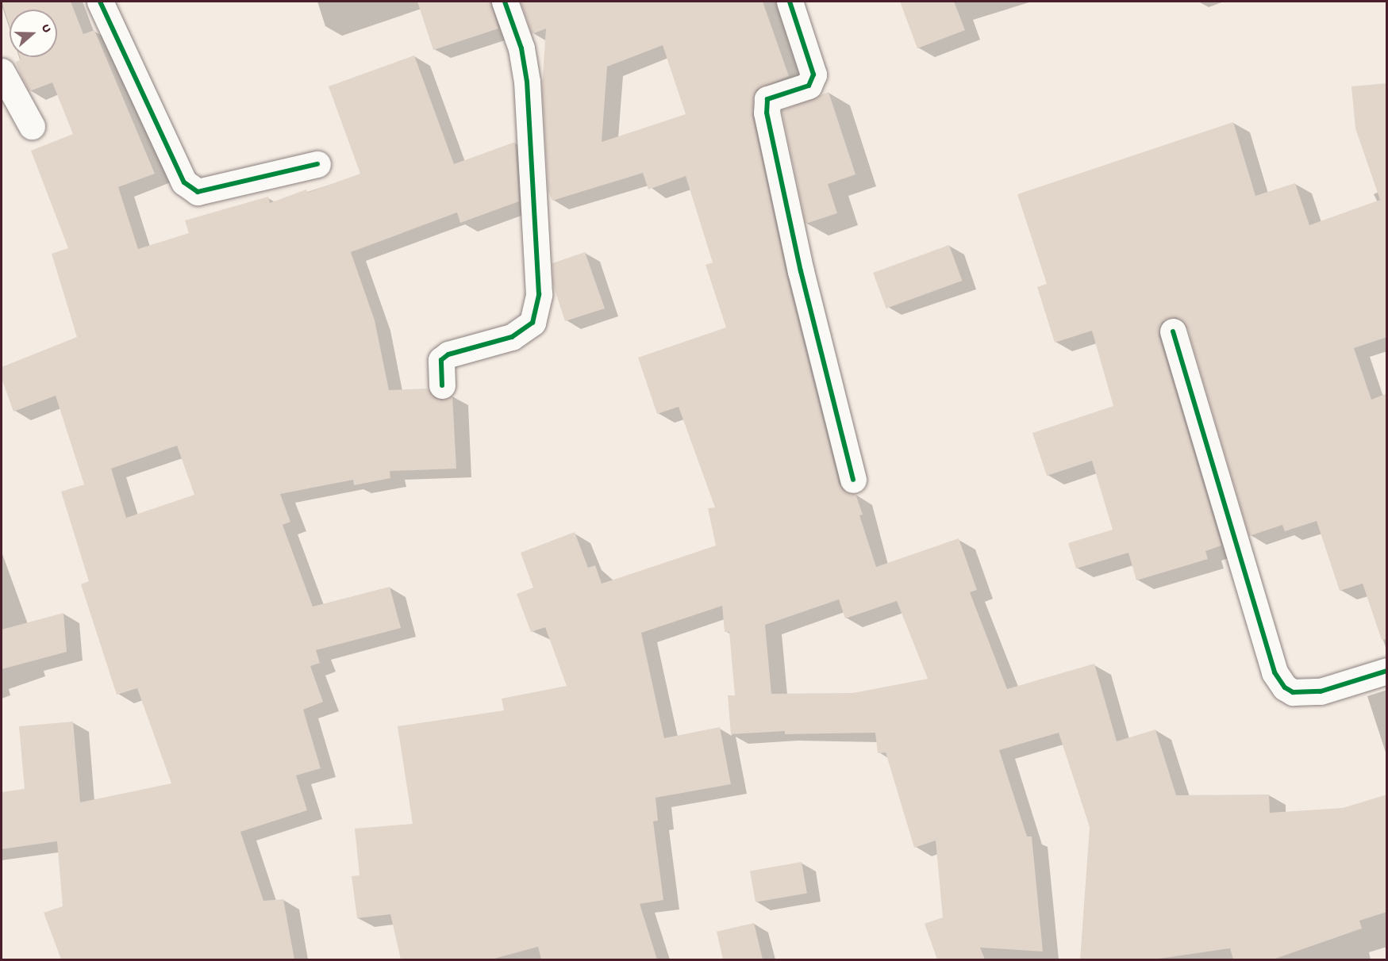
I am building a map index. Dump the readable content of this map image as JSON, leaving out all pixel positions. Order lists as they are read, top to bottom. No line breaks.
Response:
{"north":"right"}
